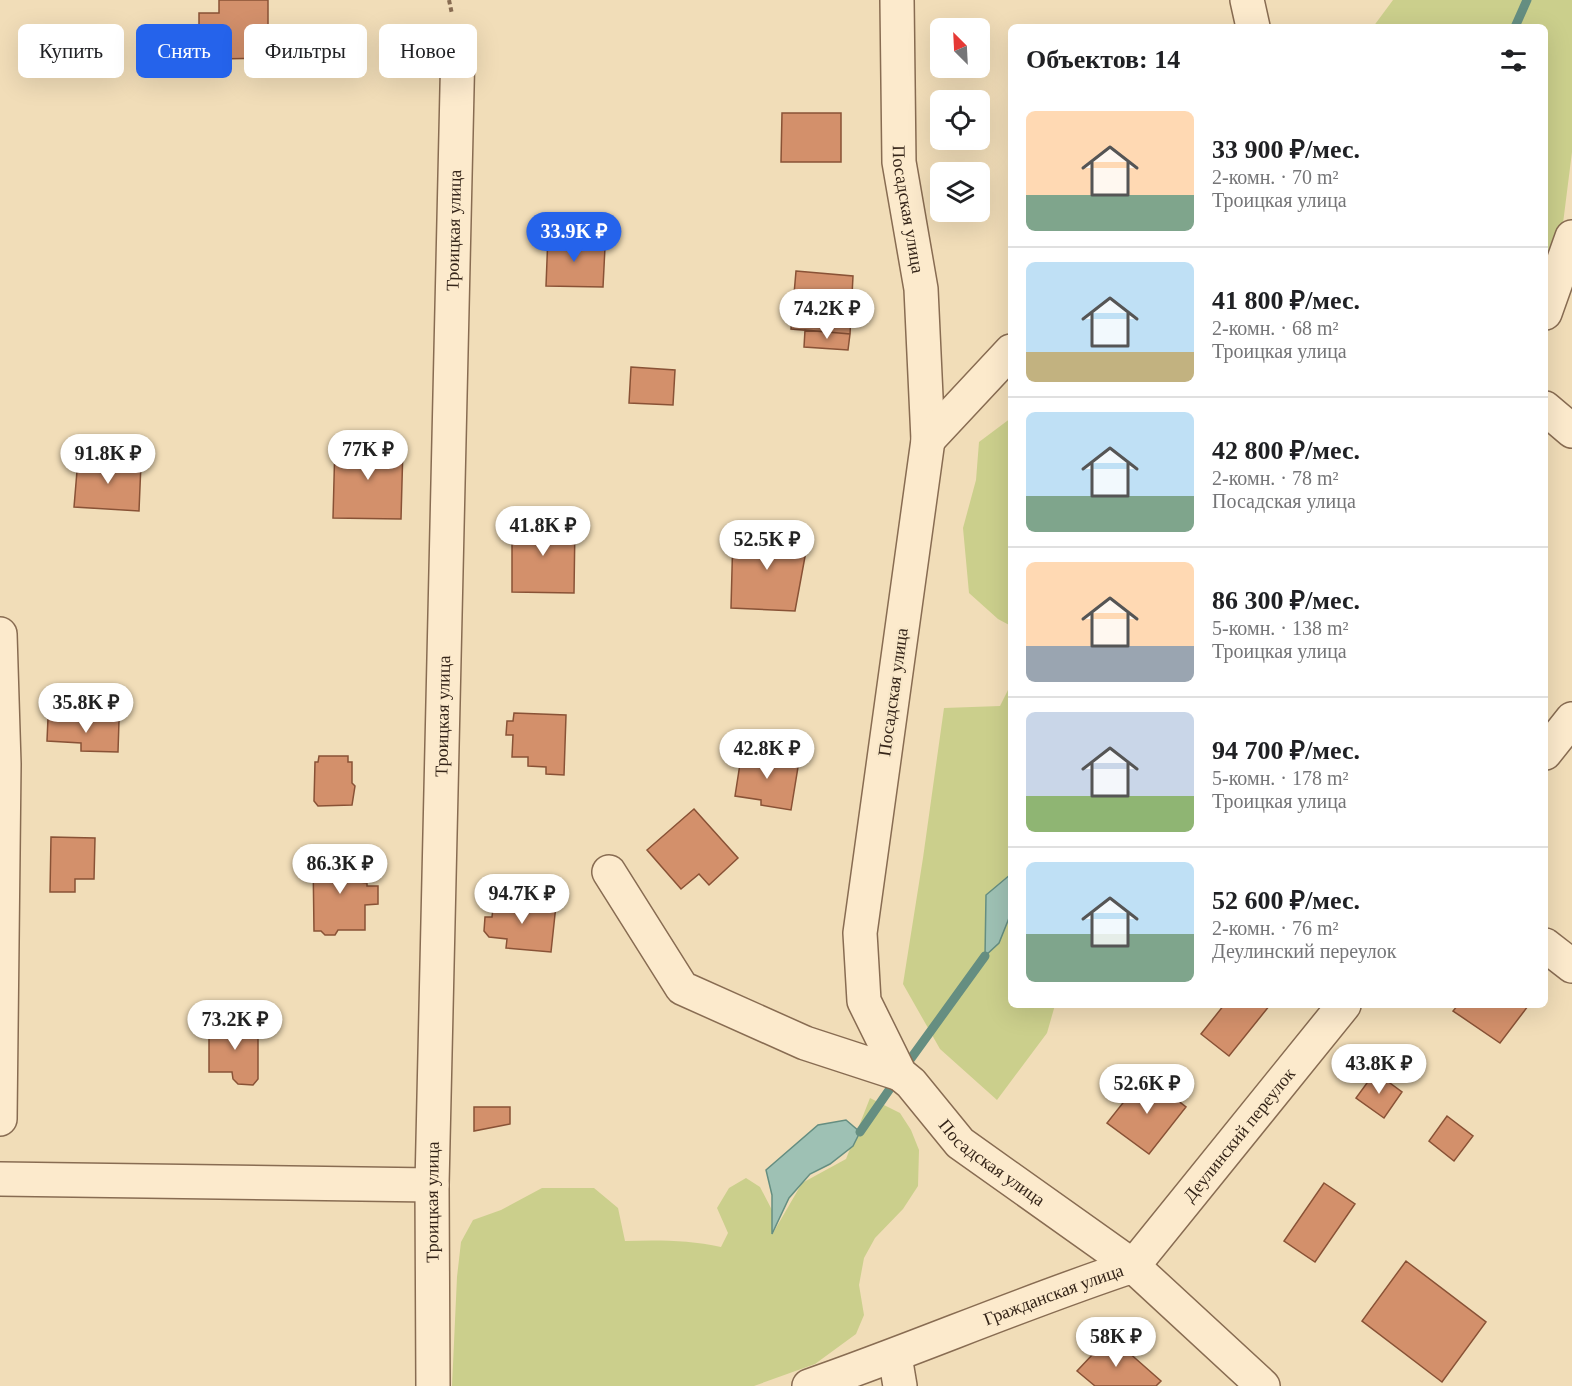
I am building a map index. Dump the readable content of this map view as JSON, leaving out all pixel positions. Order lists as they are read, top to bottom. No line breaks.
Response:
{"streets":{"street":["Посадская улица","Троицкая улица","Деулинский переулок","Гражданская улица"]},"crossings":[["Посадская улица","Деулинский переулок"],["Посадская улица","Гражданская улица"],["Деулинский переулок","Гражданская улица"]],"north":"top left","page":{"chip":["Купить","Снять","Фильтры","Новое"],"heading":"Объектов: 14","list":[{"name":"33 900 ₽/мес.","note":"2-комн. · 70 m² · Троицкая улица"},{"name":"41 800 ₽/мес.","note":"2-комн. · 68 m² · Троицкая улица"},{"name":"42 800 ₽/мес.","note":"2-комн. · 78 m² · Посадская улица"},{"name":"86 300 ₽/мес.","note":"5-комн. · 138 m² · Троицкая улица"},{"name":"94 700 ₽/мес.","note":"5-комн. · 178 m² · Троицкая улица"},{"name":"52 600 ₽/мес.","note":"2-комн. · 76 m² · Деулинский переулок"}],"price":["33.9K ₽","74.2K ₽","77K ₽","91.8K ₽","41.8K ₽","52.5K ₽","35.8K ₽","42.8K ₽","86.3K ₽","94.7K ₽","73.2K ₽","43.8K ₽","52.6K ₽","58K ₽"]}}
